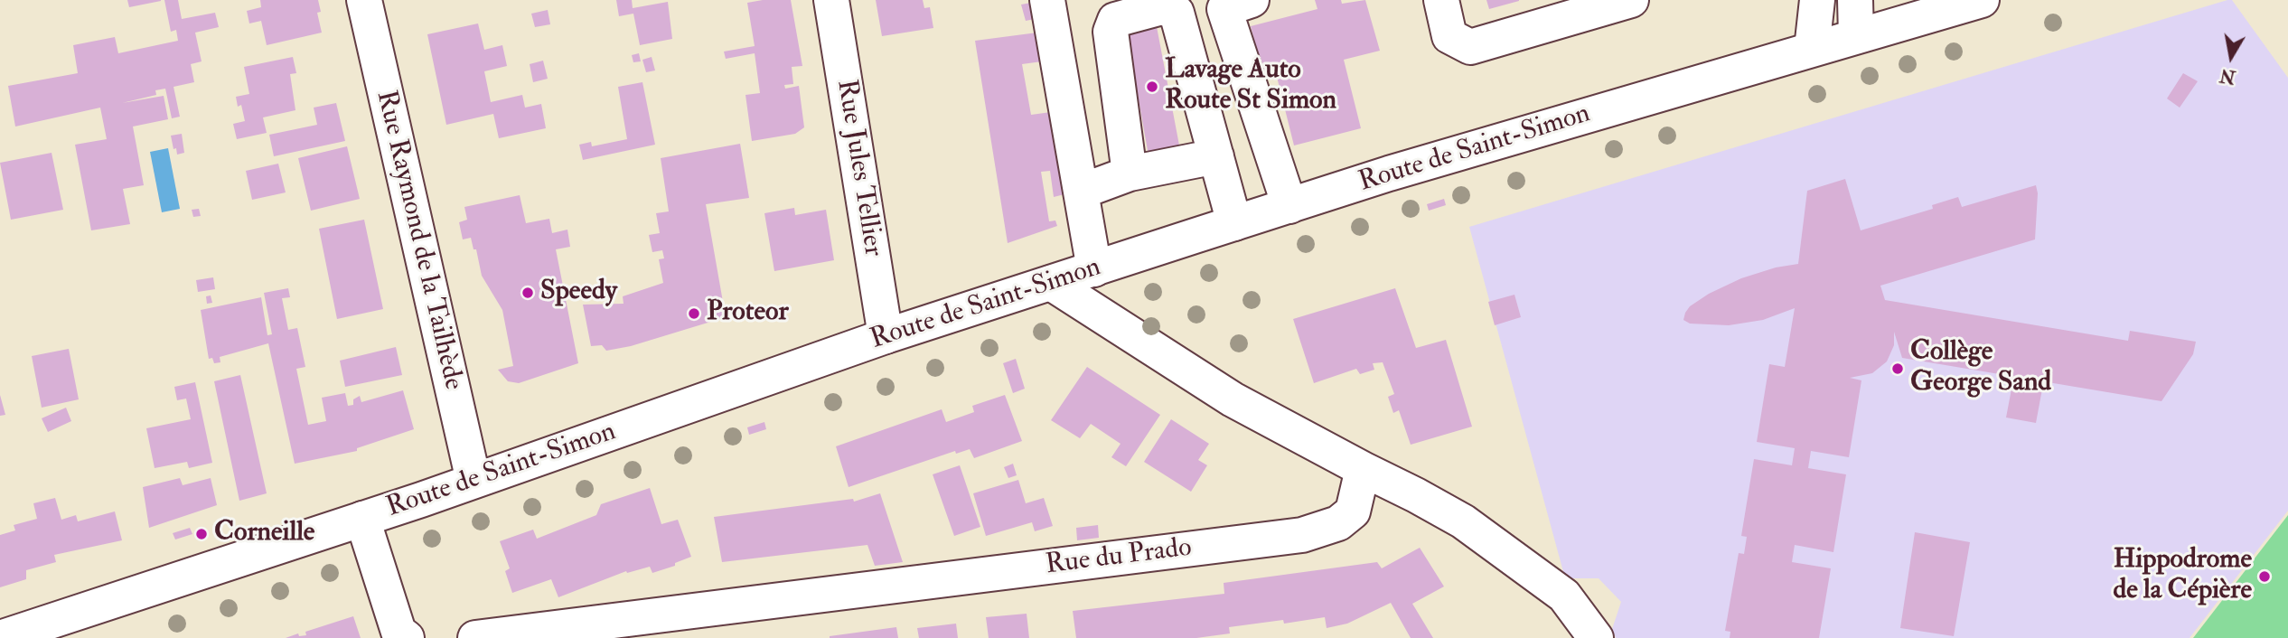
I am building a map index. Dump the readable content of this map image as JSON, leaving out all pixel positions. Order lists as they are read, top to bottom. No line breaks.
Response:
{"streets":{"street":["Route de Saint-Simon","Rue Jules Tellier","Rue Raymond de la Tailhède","Rue du Prado"]},"crossings":[["Route de Saint-Simon","Rue Jules Tellier"],["Route de Saint-Simon","Rue Raymond de la Tailhède"]],"places":["Lavage Auto Route St Simon","Speedy","Proteor","Collège George Sand","Corneille","Hippodrome de la Cépière"],"north":"bottom"}
